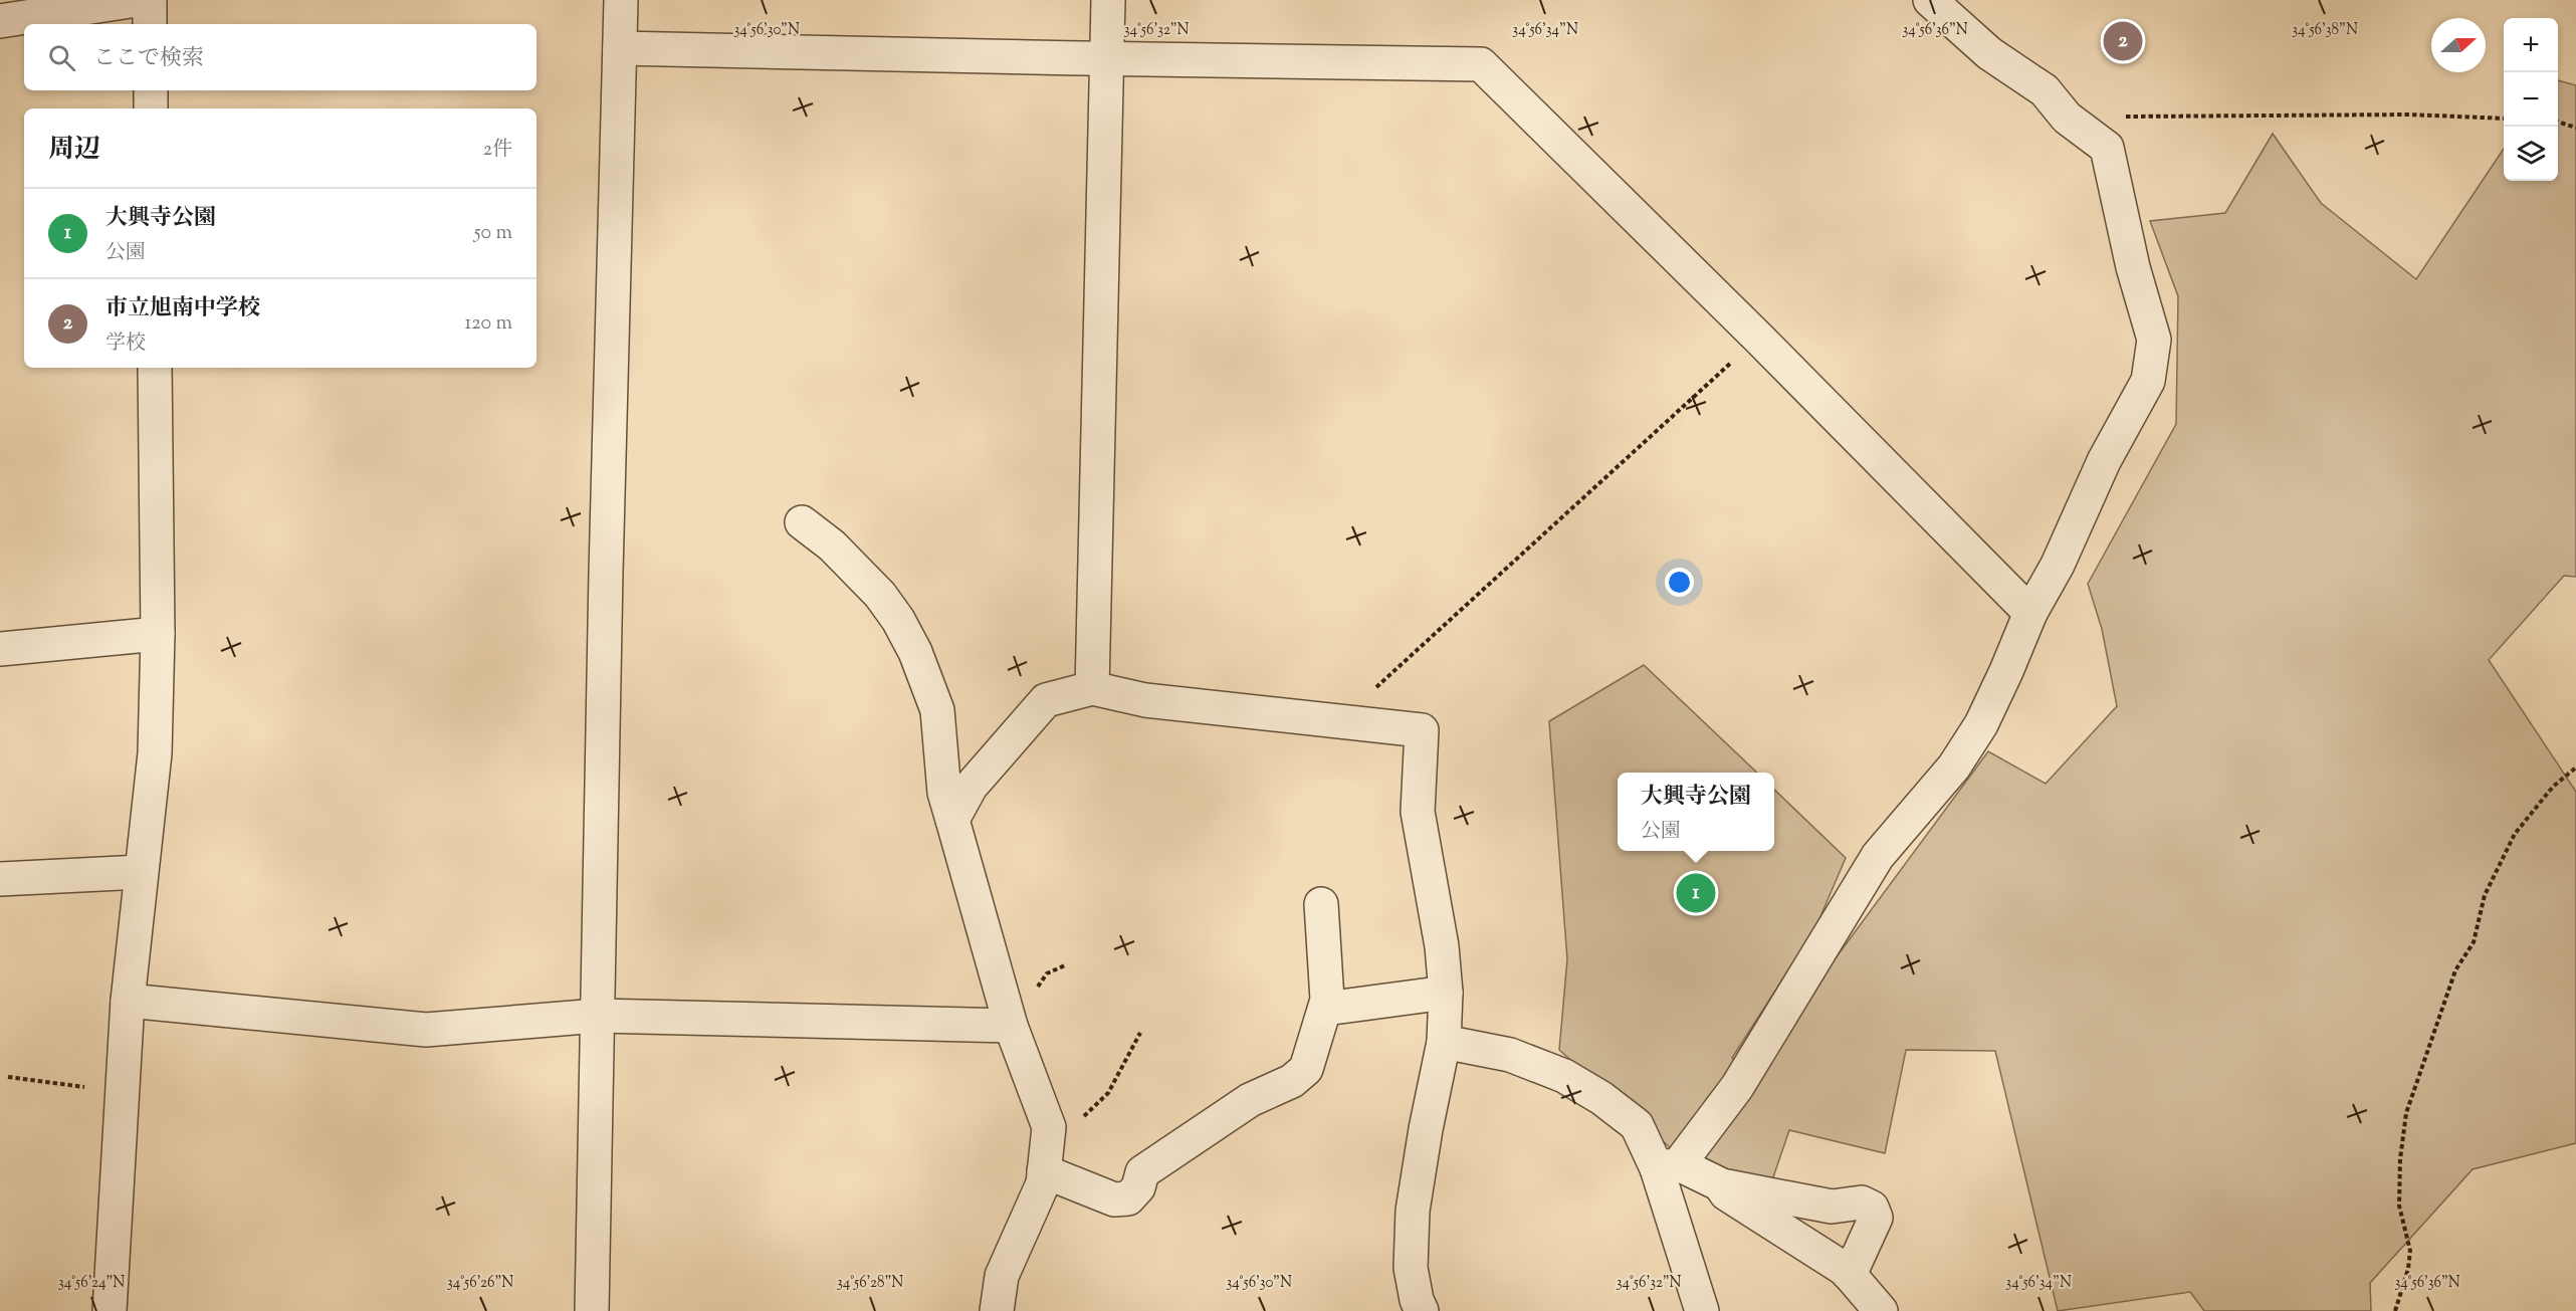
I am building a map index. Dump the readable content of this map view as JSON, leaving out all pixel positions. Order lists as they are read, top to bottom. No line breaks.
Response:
{"north":"right","page":{"map_buttons":["+","−"],"pins":["2","1"],"search":"ここで検索","heading":["周辺","2件"],"list":[{"mark":"1","name":"大興寺公園","note":"公園","value":"50 m"},{"mark":"2","name":"市立旭南中学校","note":"学校","value":"120 m"}],"popup":["大興寺公園","公園"]},"coordinates":["34°56'36\"N","34°56'30\"N","34°56'32\"N","34°56'34\"N","34°56'38\"N","34°56'24\"N","34°56'26\"N","34°56'28\"N"]}
